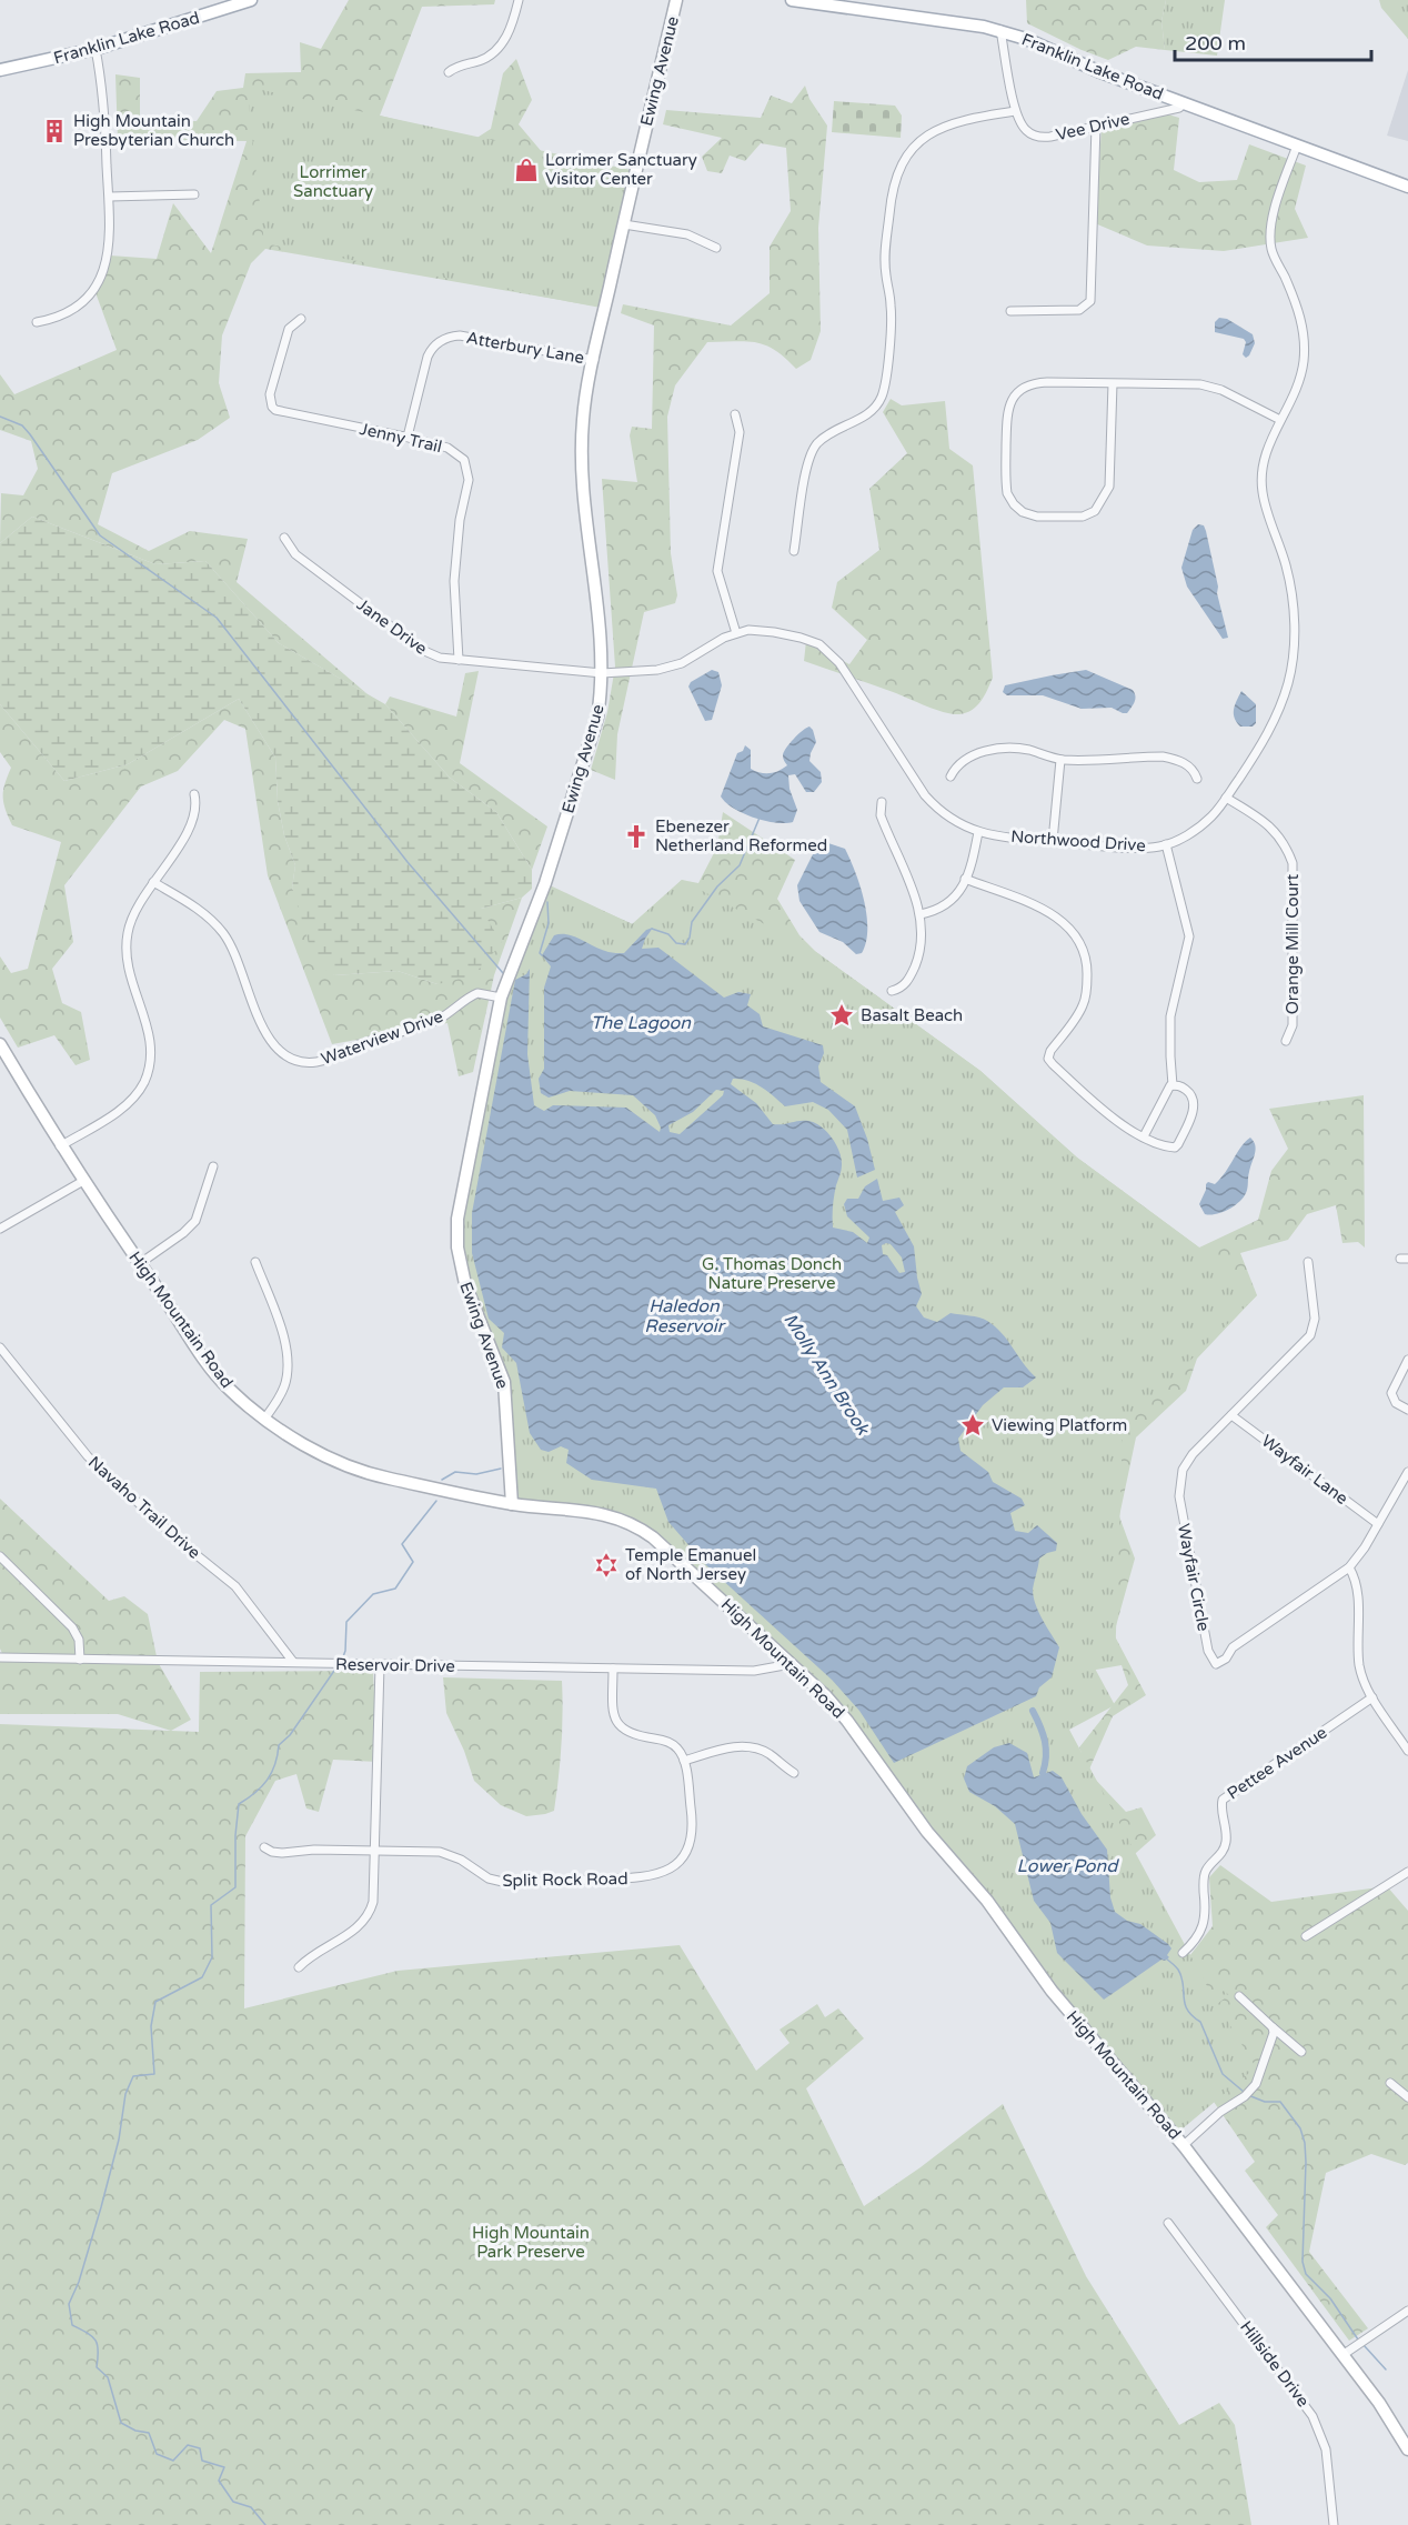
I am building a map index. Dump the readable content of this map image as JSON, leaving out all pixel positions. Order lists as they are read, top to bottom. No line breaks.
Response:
{"streets":{"main road":["Franklin Lake Road","Ewing Avenue","High Mountain Road"],"street":["Vee Drive","Atterbury Lane","Jenny Trail","Jane Drive","Northwood Drive","Orange Mill Court","Waterview Drive","Wayfair Lane","Navaho Trail Drive","Wayfair Circle","Reservoir Drive","Pettee Avenue","Split Rock Road","Hillside Drive"]},"crossings":[["Franklin Lake Road","Vee Drive"],["Franklin Lake Road","Northwood Drive"],["Ewing Avenue","Atterbury Lane"],["Ewing Avenue","Jane Drive"],["Ewing Avenue","Northwood Drive"],["Ewing Avenue","Waterview Drive"],["Ewing Avenue","High Mountain Road"],["Atterbury Lane","Jenny Trail"],["Jenny Trail","Jane Drive"],["Jane Drive","Northwood Drive"],["Northwood Drive","Orange Mill Court"],["High Mountain Road","Reservoir Drive"],["Wayfair Lane","Wayfair Circle"],["Navaho Trail Drive","Reservoir Drive"]],"water":["The Lagoon","Haledon Reservoir","Molly Ann Brook","Lower Pond"],"parks":["Lorrimer Sanctuary","G. Thomas Donch Nature Preserve","High Mountain Park Preserve"],"places":{"building":["High Mountain Presbyterian Church"],"shop":["Lorrimer Sanctuary Visitor Center"],"church":["Ebenezer Netherland Reformed"],"place":["Basalt Beach","Viewing Platform"],"synagogue":["Temple Emanuel of North Jersey"]},"scale_bar":"200 m"}
